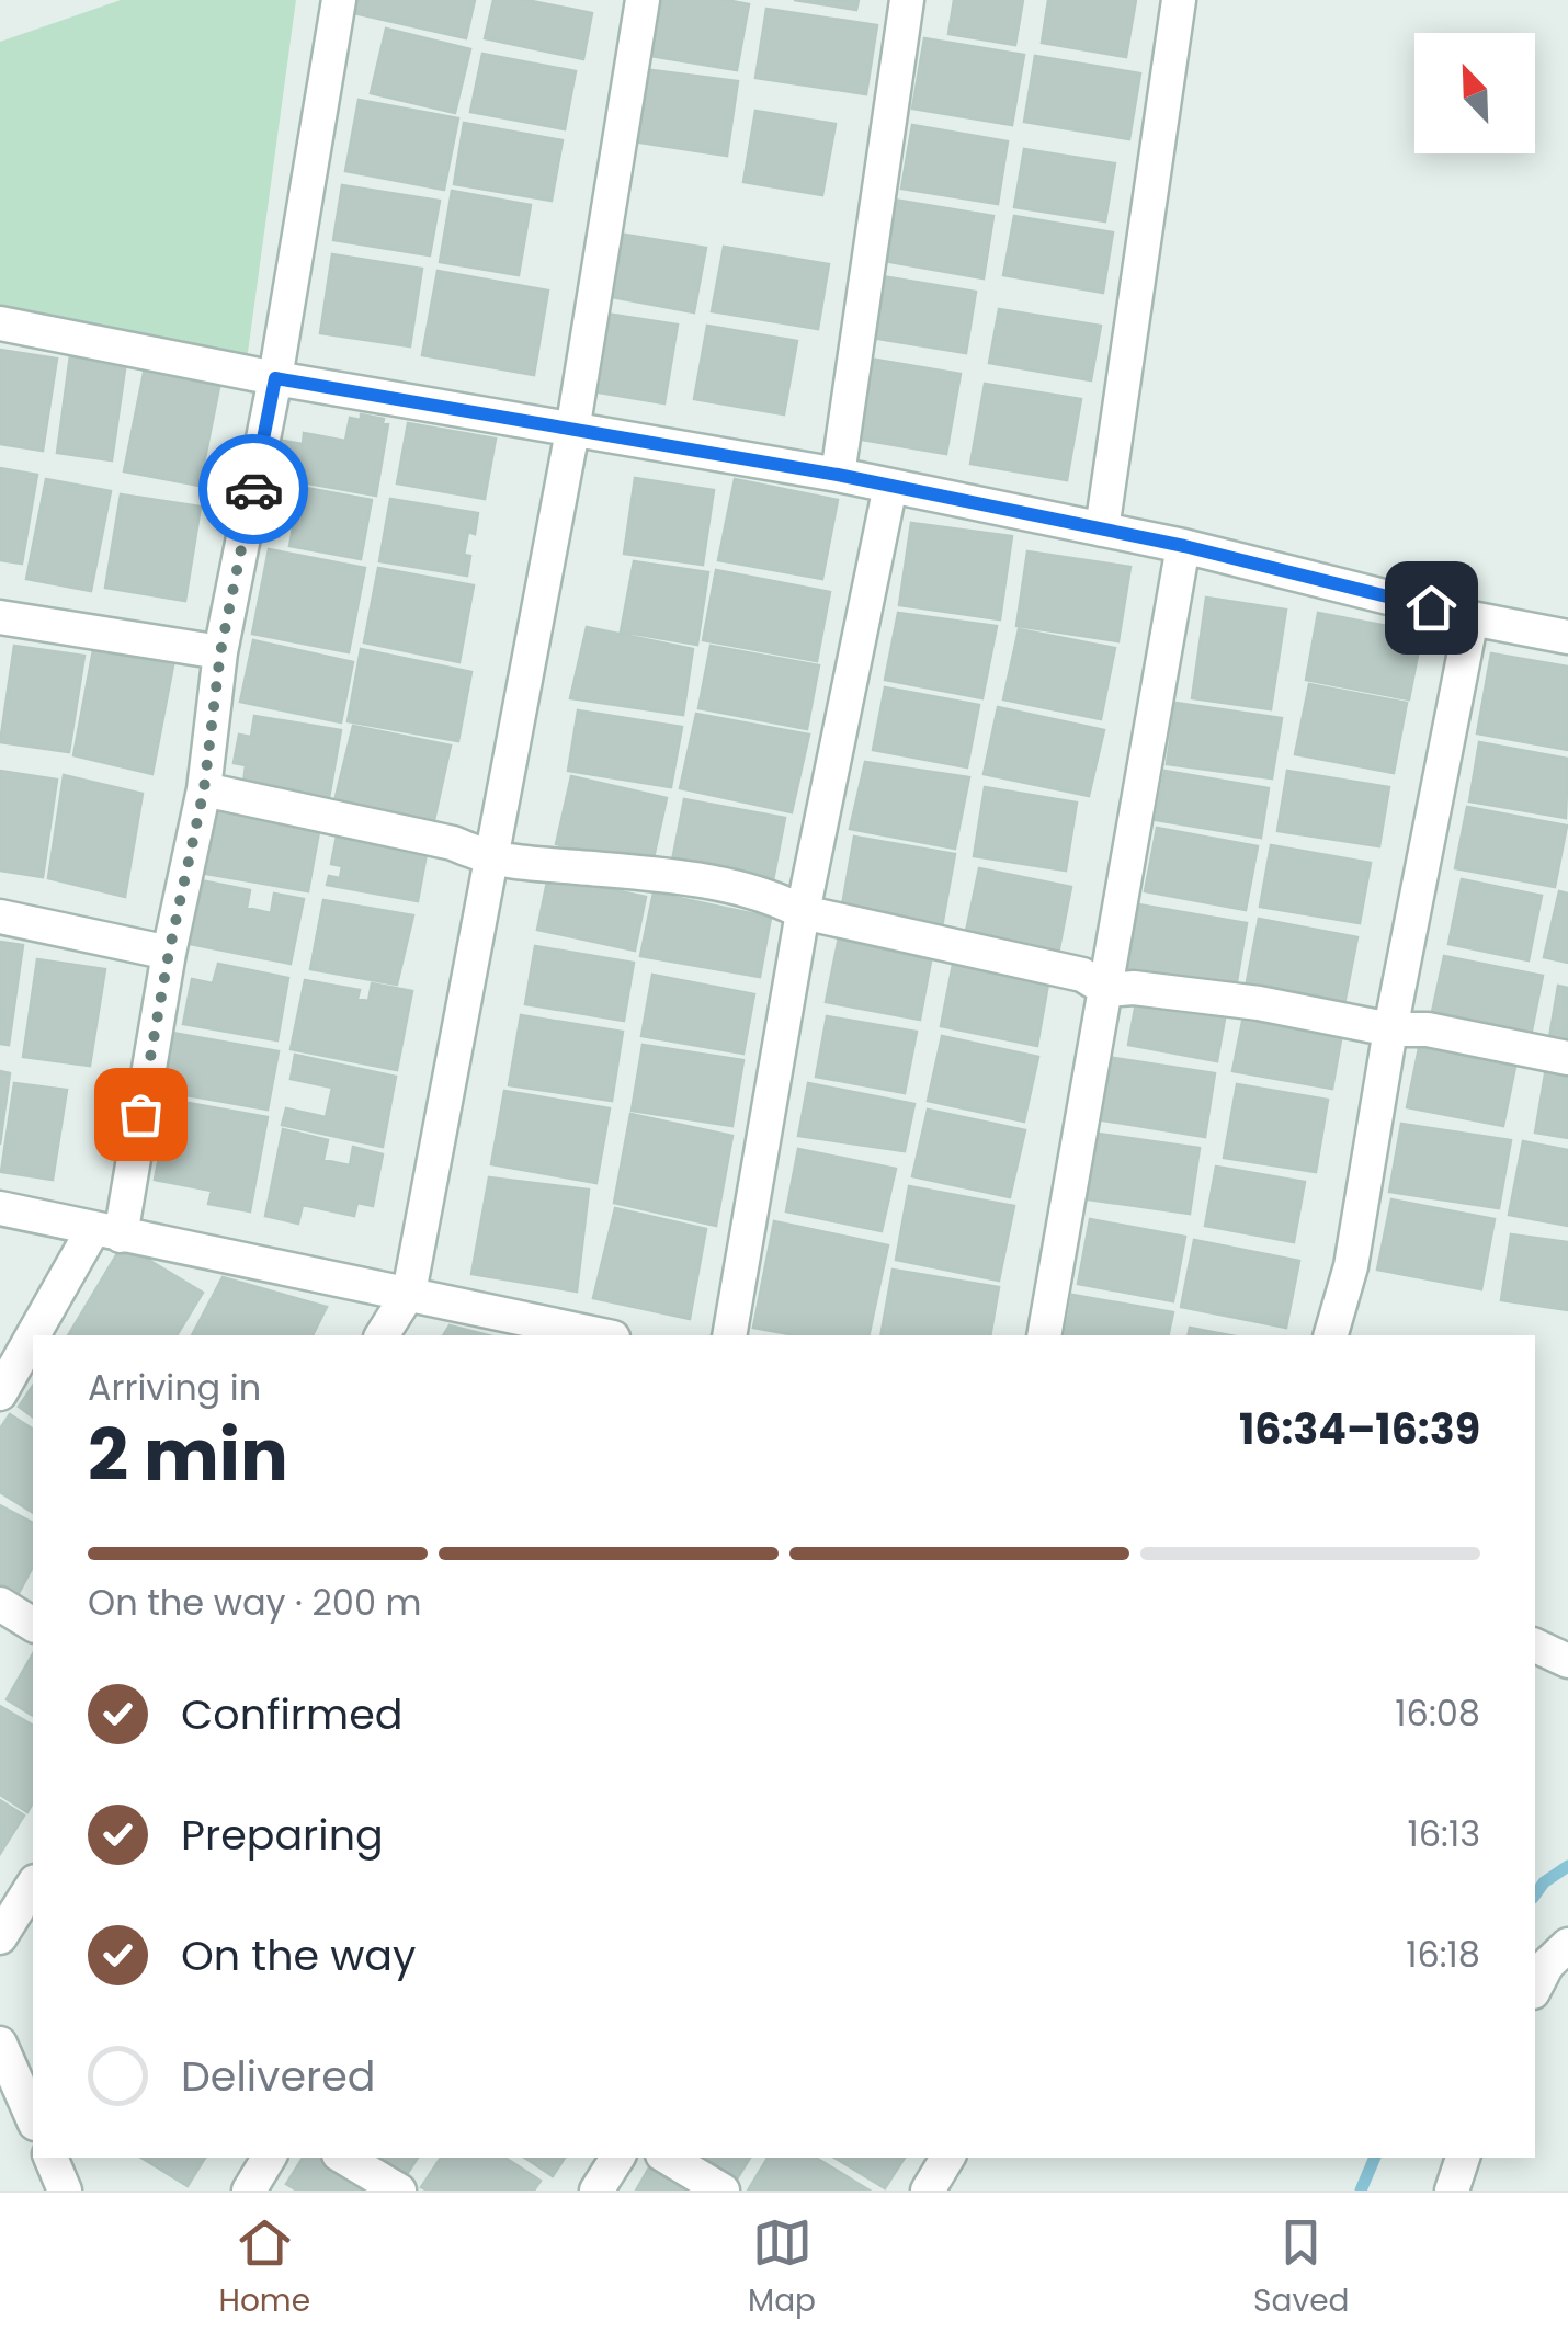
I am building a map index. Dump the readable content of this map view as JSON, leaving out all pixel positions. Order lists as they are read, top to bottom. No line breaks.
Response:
{"north":"top left","page":{"heading":["2 min","Arriving in","16:34–16:39"],"bar":"On the way · 200 m","list":[["Confirmed","16:08"],["Preparing","16:13"],["On the way","16:18"],"Delivered"],"tabs":["Home","Map","Saved"]}}
